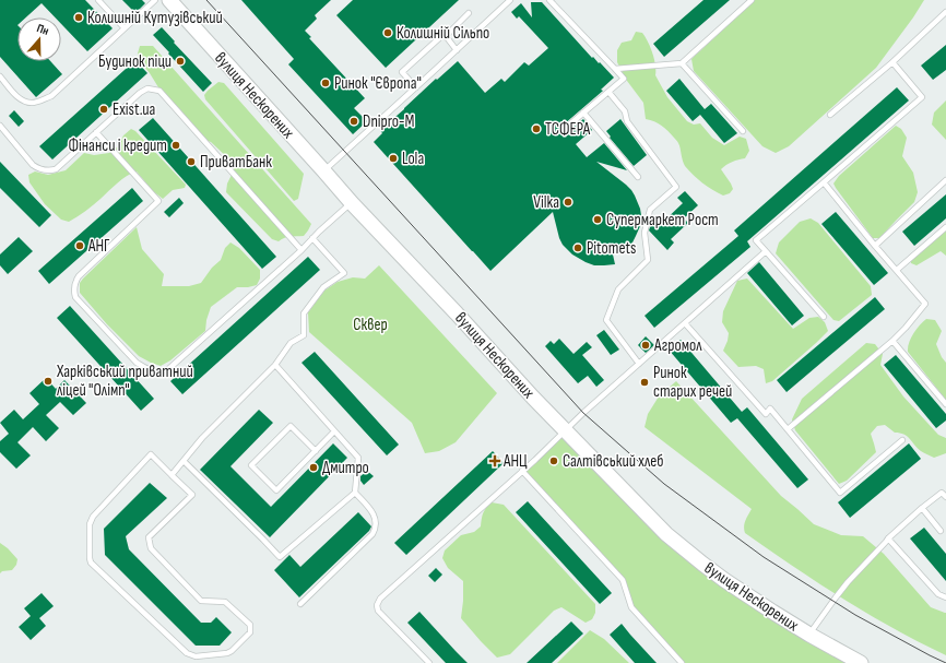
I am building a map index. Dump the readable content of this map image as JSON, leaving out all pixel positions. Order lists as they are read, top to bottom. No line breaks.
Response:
{"streets":{"main road":["вулиця Нескорених"]},"parks":["Сквер"],"places":{"other":["Колишній Кутузівський","Колишній Сільпо","Будинок піци","Ринок \"Європа\"","Exist.ua","Dnipro-M","ТСФЕРА","Фінанси і кредит","Lola","ПриватБанк","Vilka","Супермаркет Рост","АНГ","Pitomets","Агромол","Харківський приватний ліцей \"Олімп\"","Ринок старих речей","Салтівський хлеб","Дмитро"],"health":["АНЦ"]},"north":"top"}
